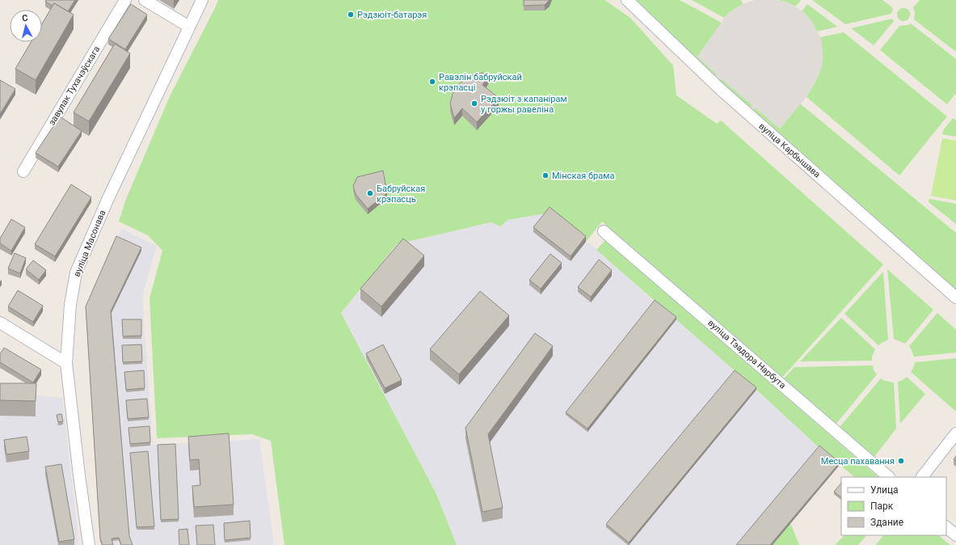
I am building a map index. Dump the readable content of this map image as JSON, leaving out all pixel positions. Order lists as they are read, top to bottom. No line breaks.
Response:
{"streets":{"street":["завулак Тухачэўскага","вуліца Карбышава","вуліца Масонава","вуліца Тэадора Нарбута"]},"places":["Рэдзюіт-батарэя","Равэлін бабруйскай крэпасці","Рэдзюіт з капанірам у горжы равеліна","Мінская брама","Бабруйская крэпасць","Месца пахавання"],"legend":["Улица","Парк","Здание"],"north":"top"}
